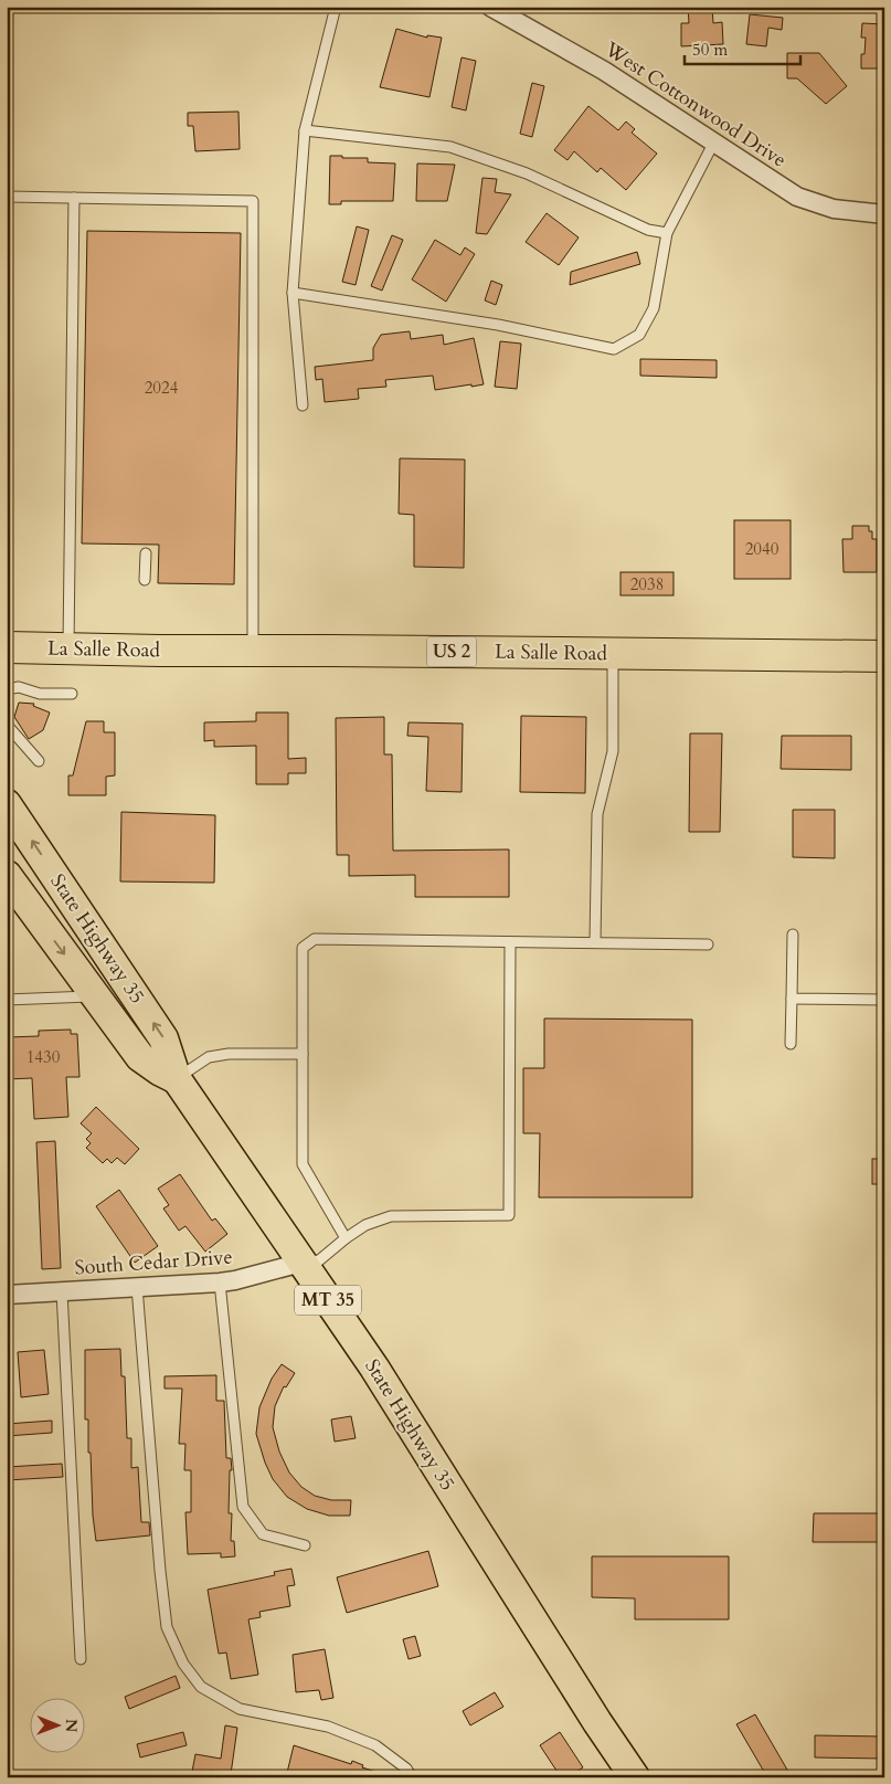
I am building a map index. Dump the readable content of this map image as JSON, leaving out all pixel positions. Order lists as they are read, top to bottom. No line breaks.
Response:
{"streets":{"highway":["La Salle Road","US 2"],"main road":["State Highway 35","MT 35"],"street":["West Cottonwood Drive","South Cedar Drive"]},"crossings":[["State Highway 35","South Cedar Drive"]],"house_numbers":["2024","2040","2038","1430"],"scale_bar":"50 m","north":"right"}
